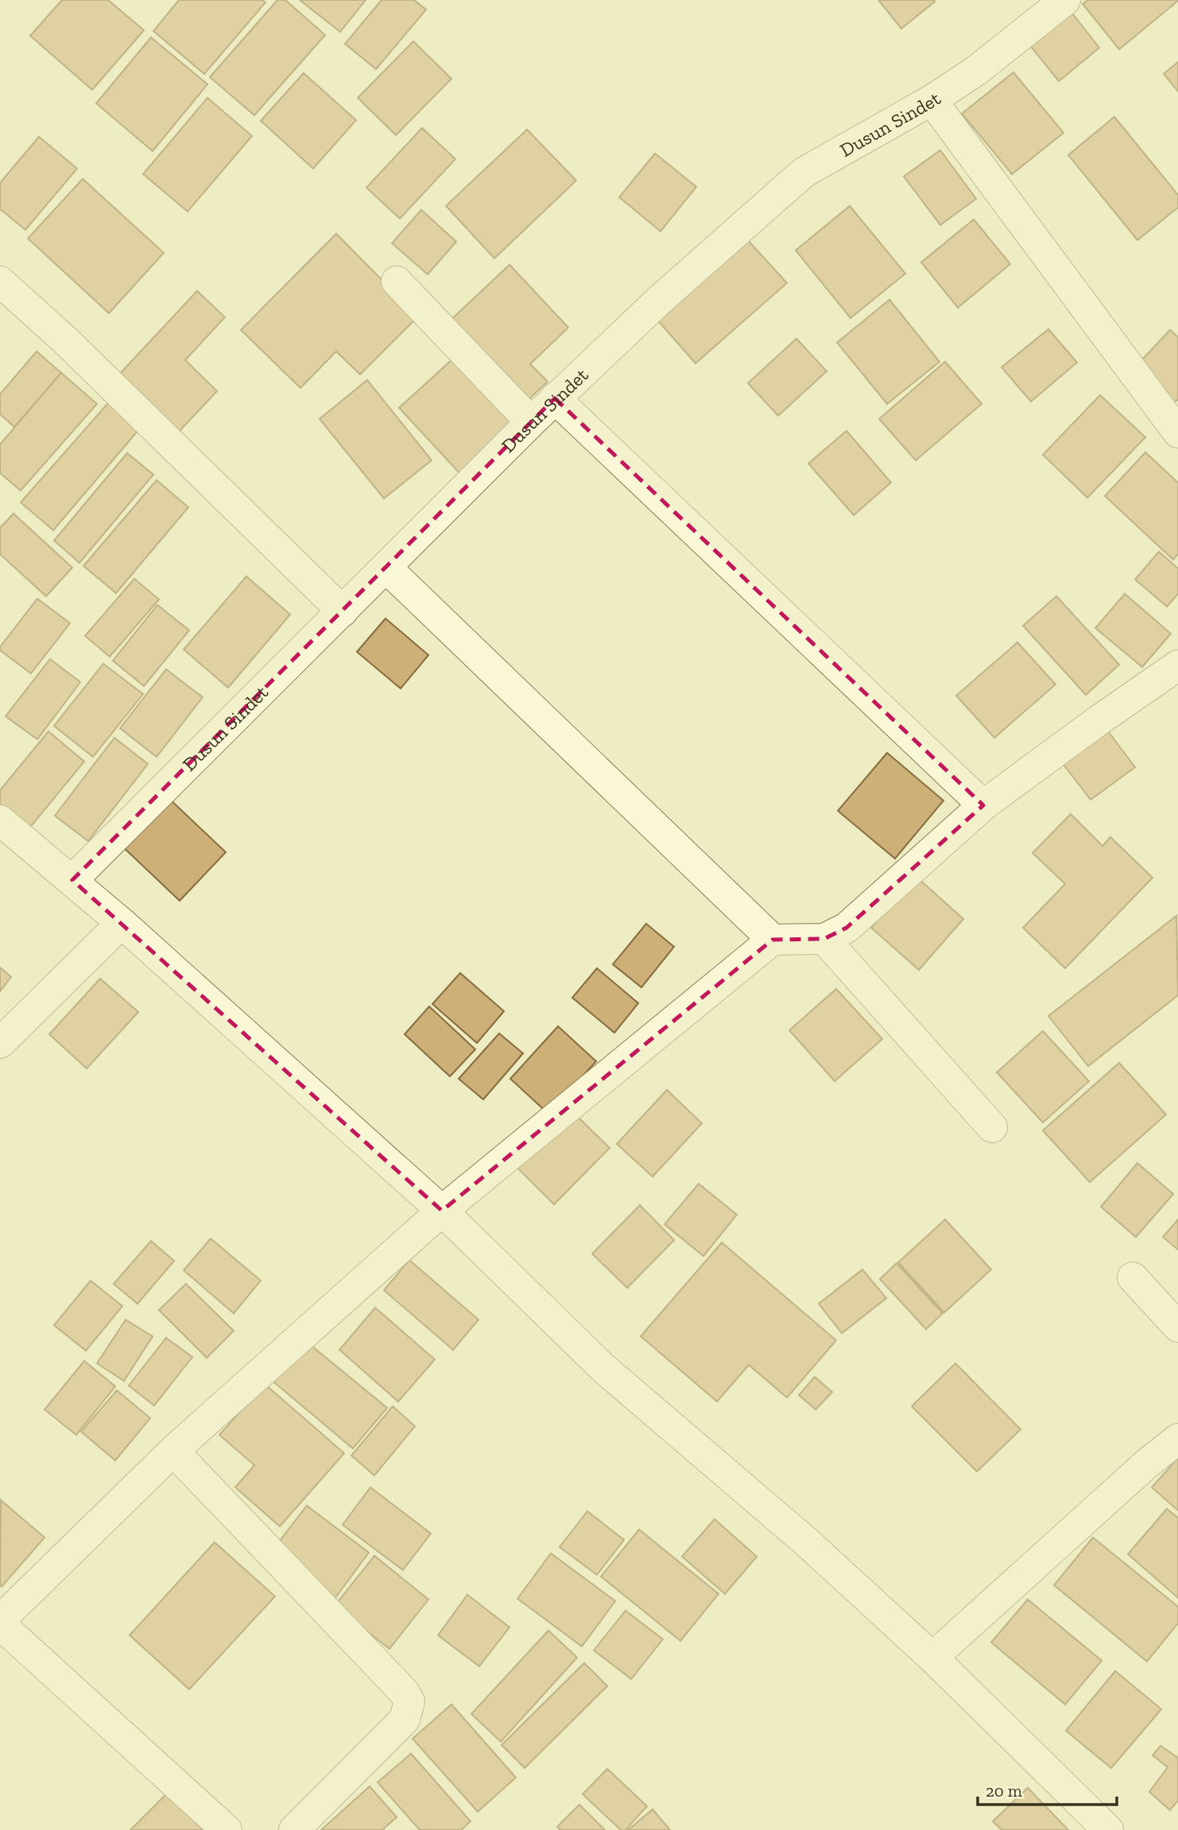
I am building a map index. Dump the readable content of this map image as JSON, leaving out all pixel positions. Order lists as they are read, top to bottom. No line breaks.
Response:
{"streets":{"street":["Dusun Sindet"]},"scale_bar":"20 m"}
